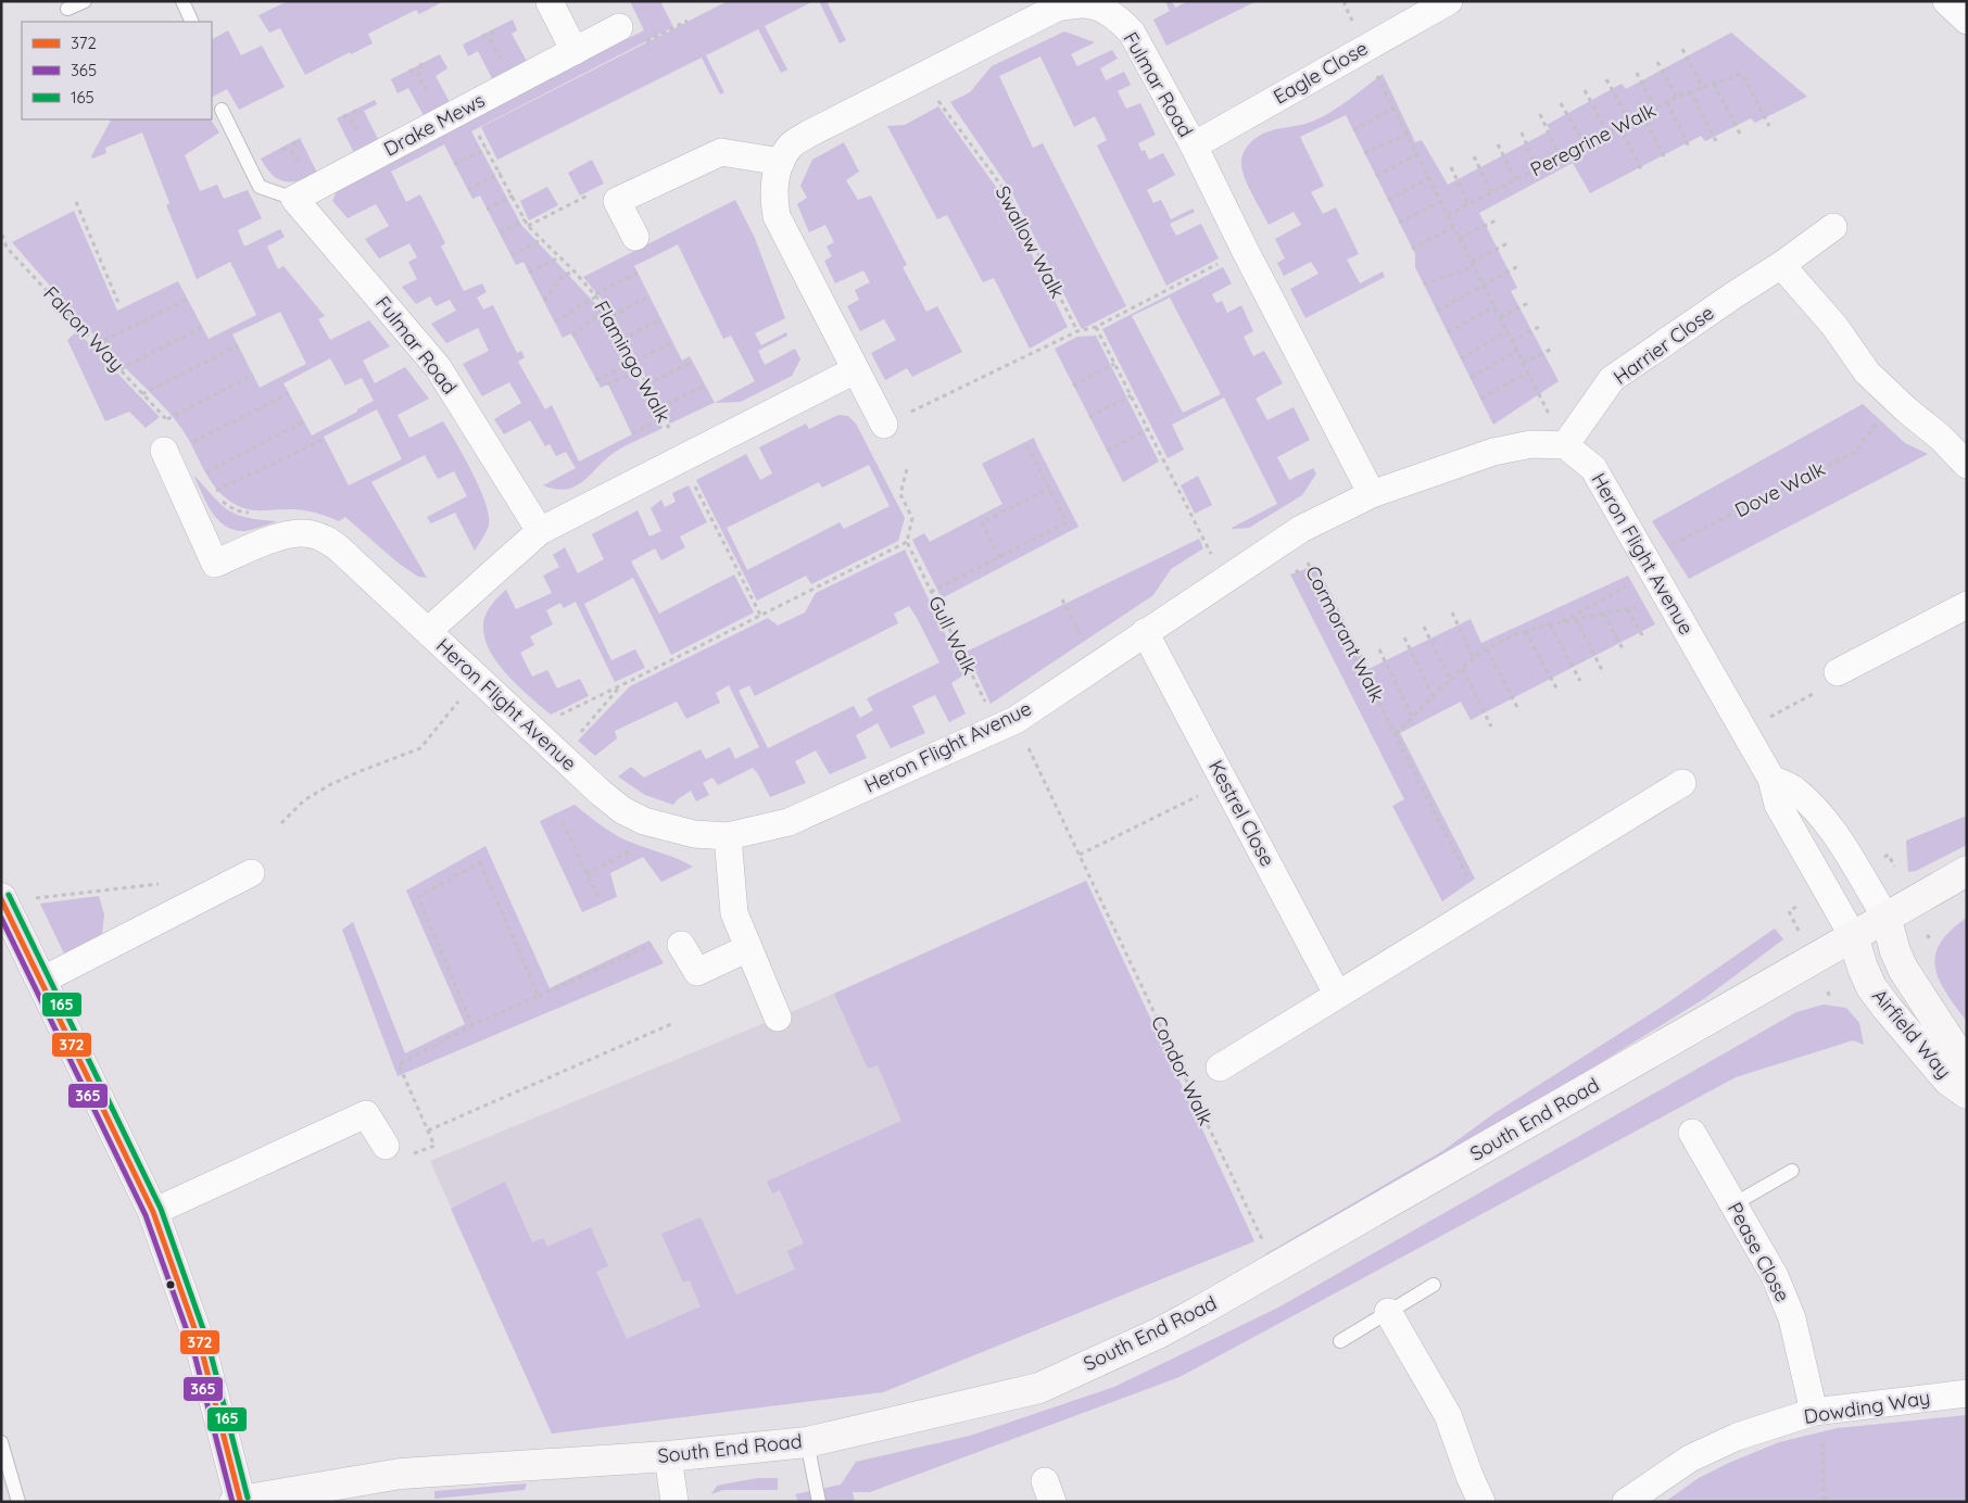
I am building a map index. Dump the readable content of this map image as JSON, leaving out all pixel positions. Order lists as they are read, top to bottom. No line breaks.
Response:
{"streets":{"street":["Eagle Close","Fulmar Road","Drake Mews","Harrier Close","Heron Flight Avenue","Kestrel Close","Airfield Way","South End Road","Pease Close","Dowding Way"],"path":["Peregrine Walk","Swallow Walk","Falcon Way","Flamingo Walk","Dove Walk","Cormorant Walk","Gull Walk","Condor Walk"]},"crossings":[["Eagle Close","Fulmar Road"],["Fulmar Road","Drake Mews"],["Fulmar Road","Swallow Walk"],["Fulmar Road","Heron Flight Avenue"],["Harrier Close","Heron Flight Avenue"],["Dove Walk","Heron Flight Avenue"],["Heron Flight Avenue","Cormorant Walk"],["Heron Flight Avenue","Gull Walk"],["Heron Flight Avenue","Kestrel Close"],["Heron Flight Avenue","Airfield Way"],["Heron Flight Avenue","Condor Walk"],["Heron Flight Avenue","South End Road"],["Gull Walk","Condor Walk"],["Airfield Way","South End Road"],["Pease Close","Dowding Way"]],"lines":["transit line 165","transit line 372","transit line 365"],"legend":["372","365","165"]}
